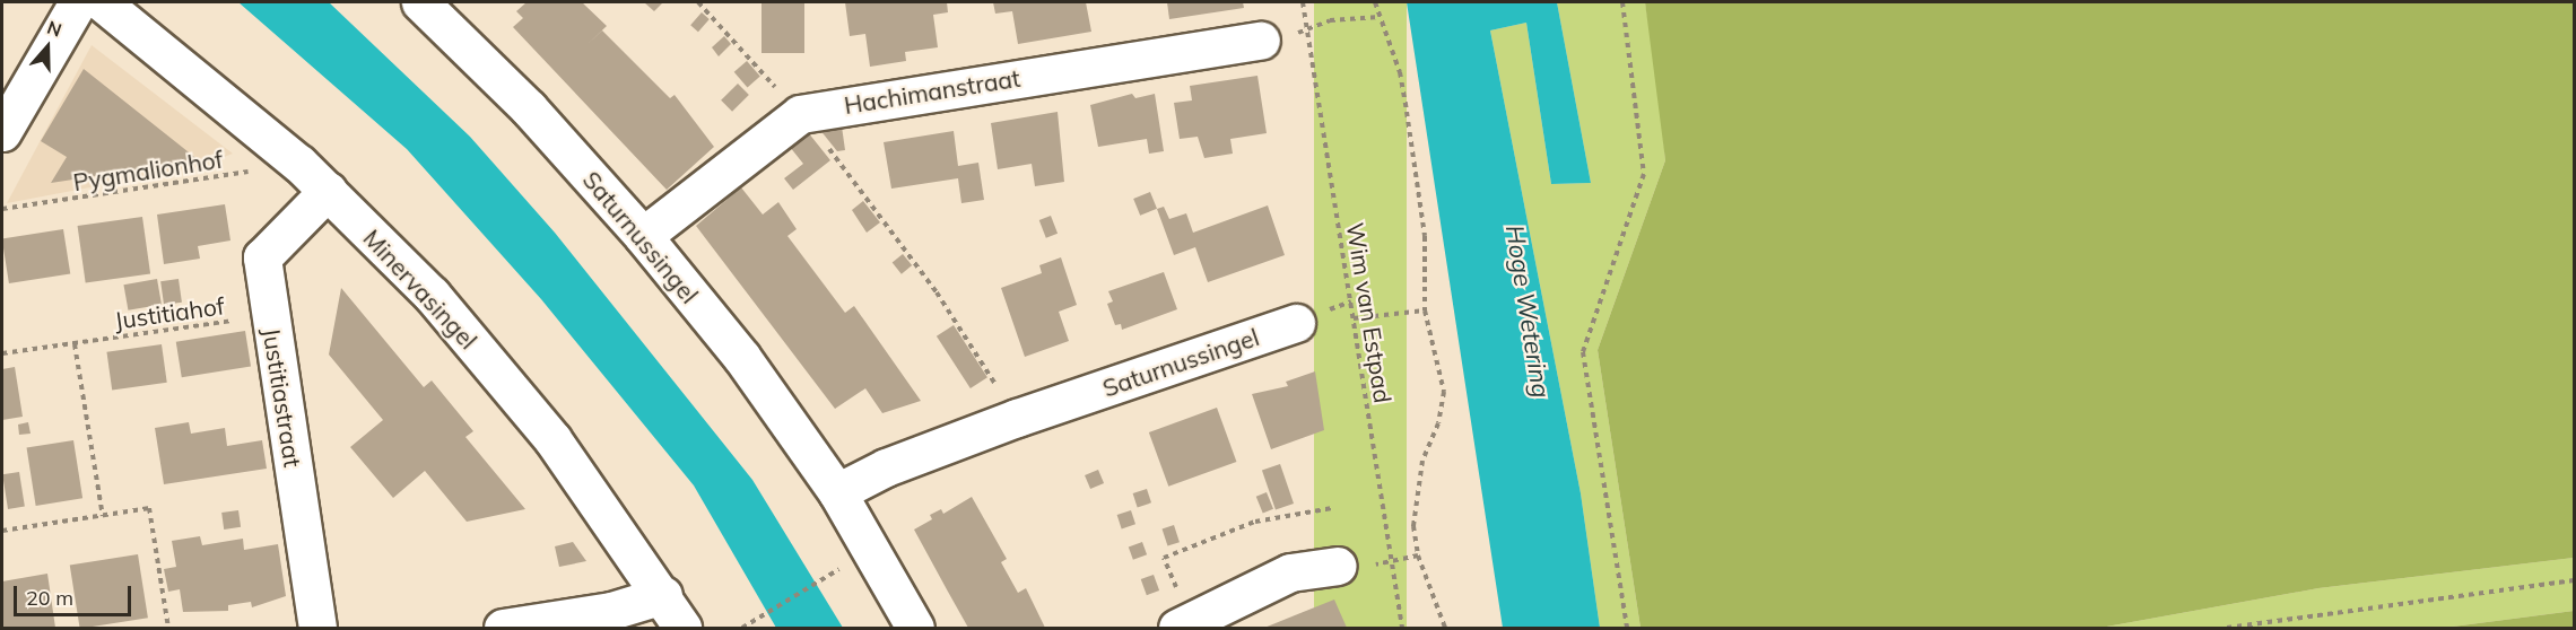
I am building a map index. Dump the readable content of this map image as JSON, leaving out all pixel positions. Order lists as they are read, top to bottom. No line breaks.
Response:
{"streets":{"street":["Hachimanstraat","Saturnussingel","Minervasingel","Justitiastraat"],"path":["Pygmalionhof","Justitiahof","Wim van Estpad"]},"crossings":[["Hachimanstraat","Saturnussingel"],["Pygmalionhof","Minervasingel"],["Minervasingel","Justitiastraat"],["Justitiahof","Justitiastraat"]],"water":["Hoge Wetering"],"scale_bar":"20 m","north":"top"}
